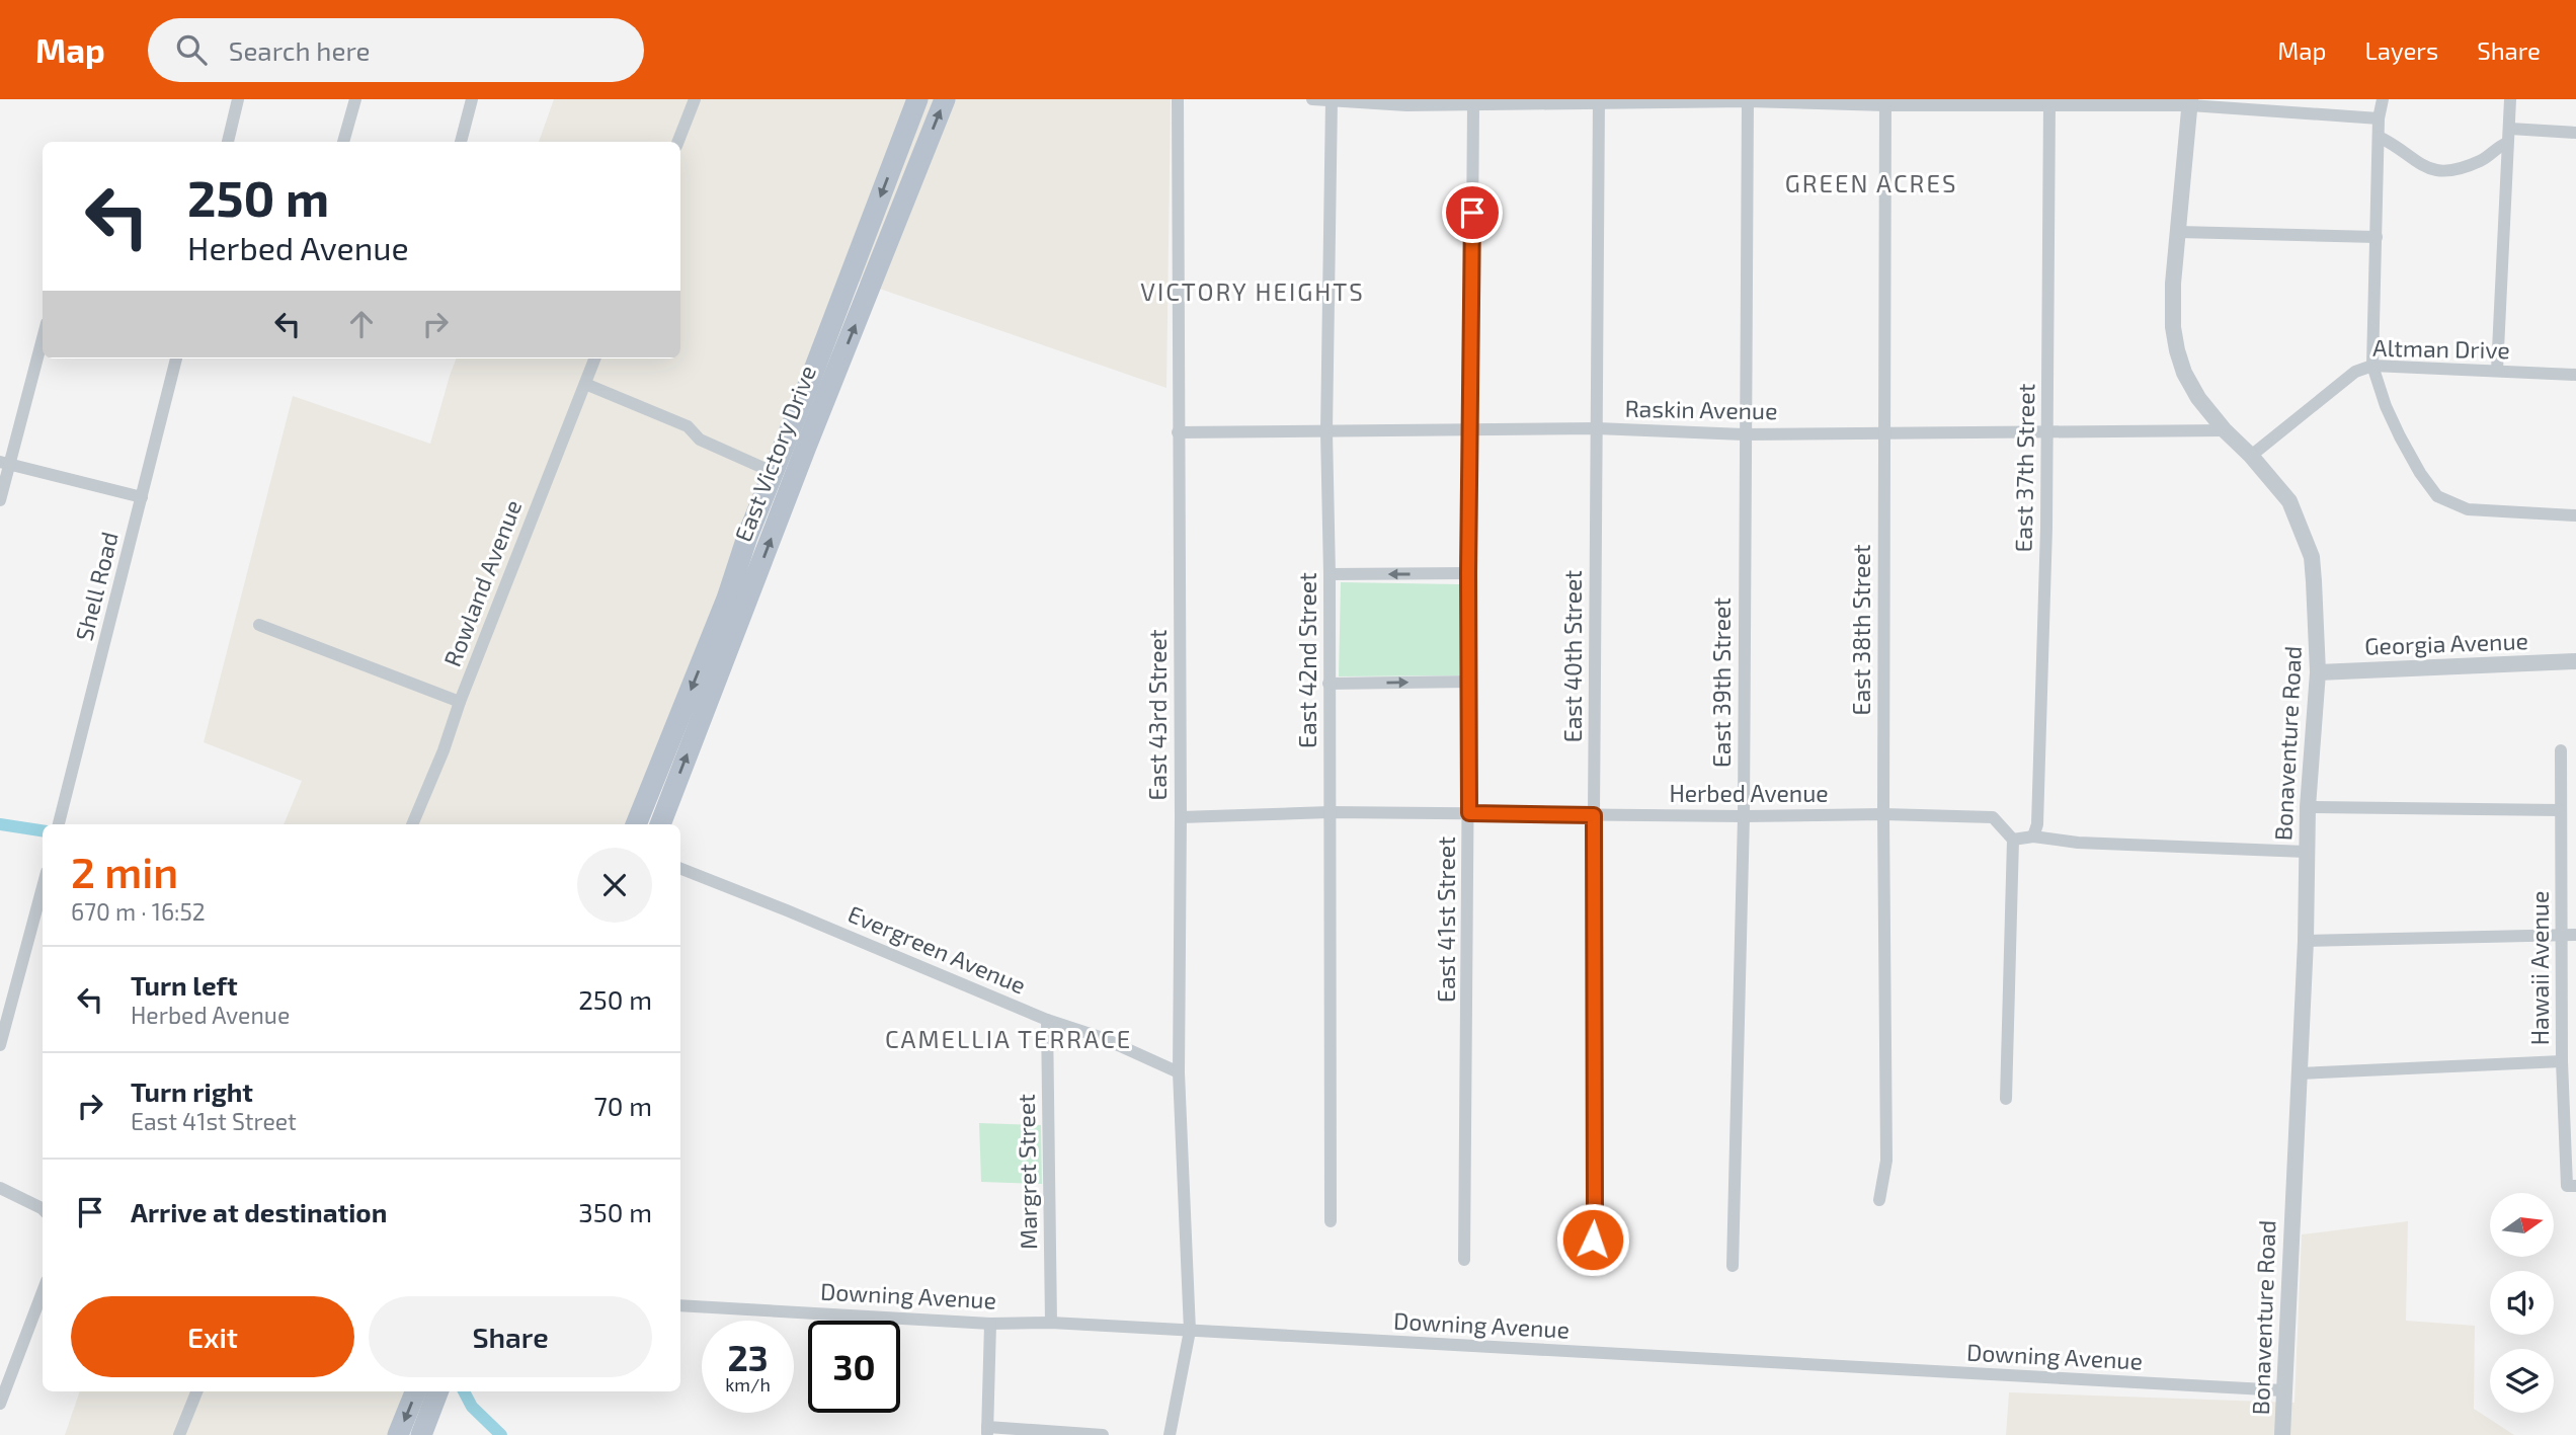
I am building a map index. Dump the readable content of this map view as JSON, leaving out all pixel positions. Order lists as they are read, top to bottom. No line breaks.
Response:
{"streets":{"main road":["East Victory Drive"],"street":["Altman Drive","Raskin Avenue","East 37th Street","Rowland Avenue","Shell Road","East 38th Street","Georgia Avenue","East 40th Street","East 42nd Street","East 39th Street","East 43rd Street","Bonaventure Road","Herbed Avenue","East 41st Street","Evergreen Avenue","Hawaii Avenue","Margret Street","Downing Avenue"]},"crossings":[["Altman Drive","Bonaventure Road"],["Raskin Avenue","East 37th Street"],["Raskin Avenue","East 38th Street"],["Raskin Avenue","East 40th Street"],["Raskin Avenue","East 42nd Street"],["Raskin Avenue","East 39th Street"],["Raskin Avenue","East 43rd Street"],["Raskin Avenue","Bonaventure Road"],["Raskin Avenue","East 41st Street"],["East 38th Street","Herbed Avenue"],["Georgia Avenue","Bonaventure Road"],["East 40th Street","Herbed Avenue"],["East 42nd Street","Herbed Avenue"],["East 39th Street","Herbed Avenue"],["East 43rd Street","Herbed Avenue"],["East 43rd Street","Evergreen Avenue"],["East 43rd Street","Downing Avenue"],["Bonaventure Road","Downing Avenue"],["Herbed Avenue","East 41st Street"],["Evergreen Avenue","Margret Street"],["Margret Street","Downing Avenue"]],"districts":["GREEN ACRES","VICTORY HEIGHTS","CAMELLIA TERRACE"],"north":"right","page":{"header":"Map","search":"Search here","nav":["Map","Layers","Share"],"turn":["250 m","Herbed Avenue"],"heading":["2 min","670 m · 16:52"],"list":[{"name":"Turn left","note":"Herbed Avenue","value":"250 m"},{"name":"Turn right","note":"East 41st Street","value":"70 m"},{"name":"Arrive at destination","value":"350 m"}],"buttons":["Exit","Share"],"speed":"23 km/h","limit":"30"}}
